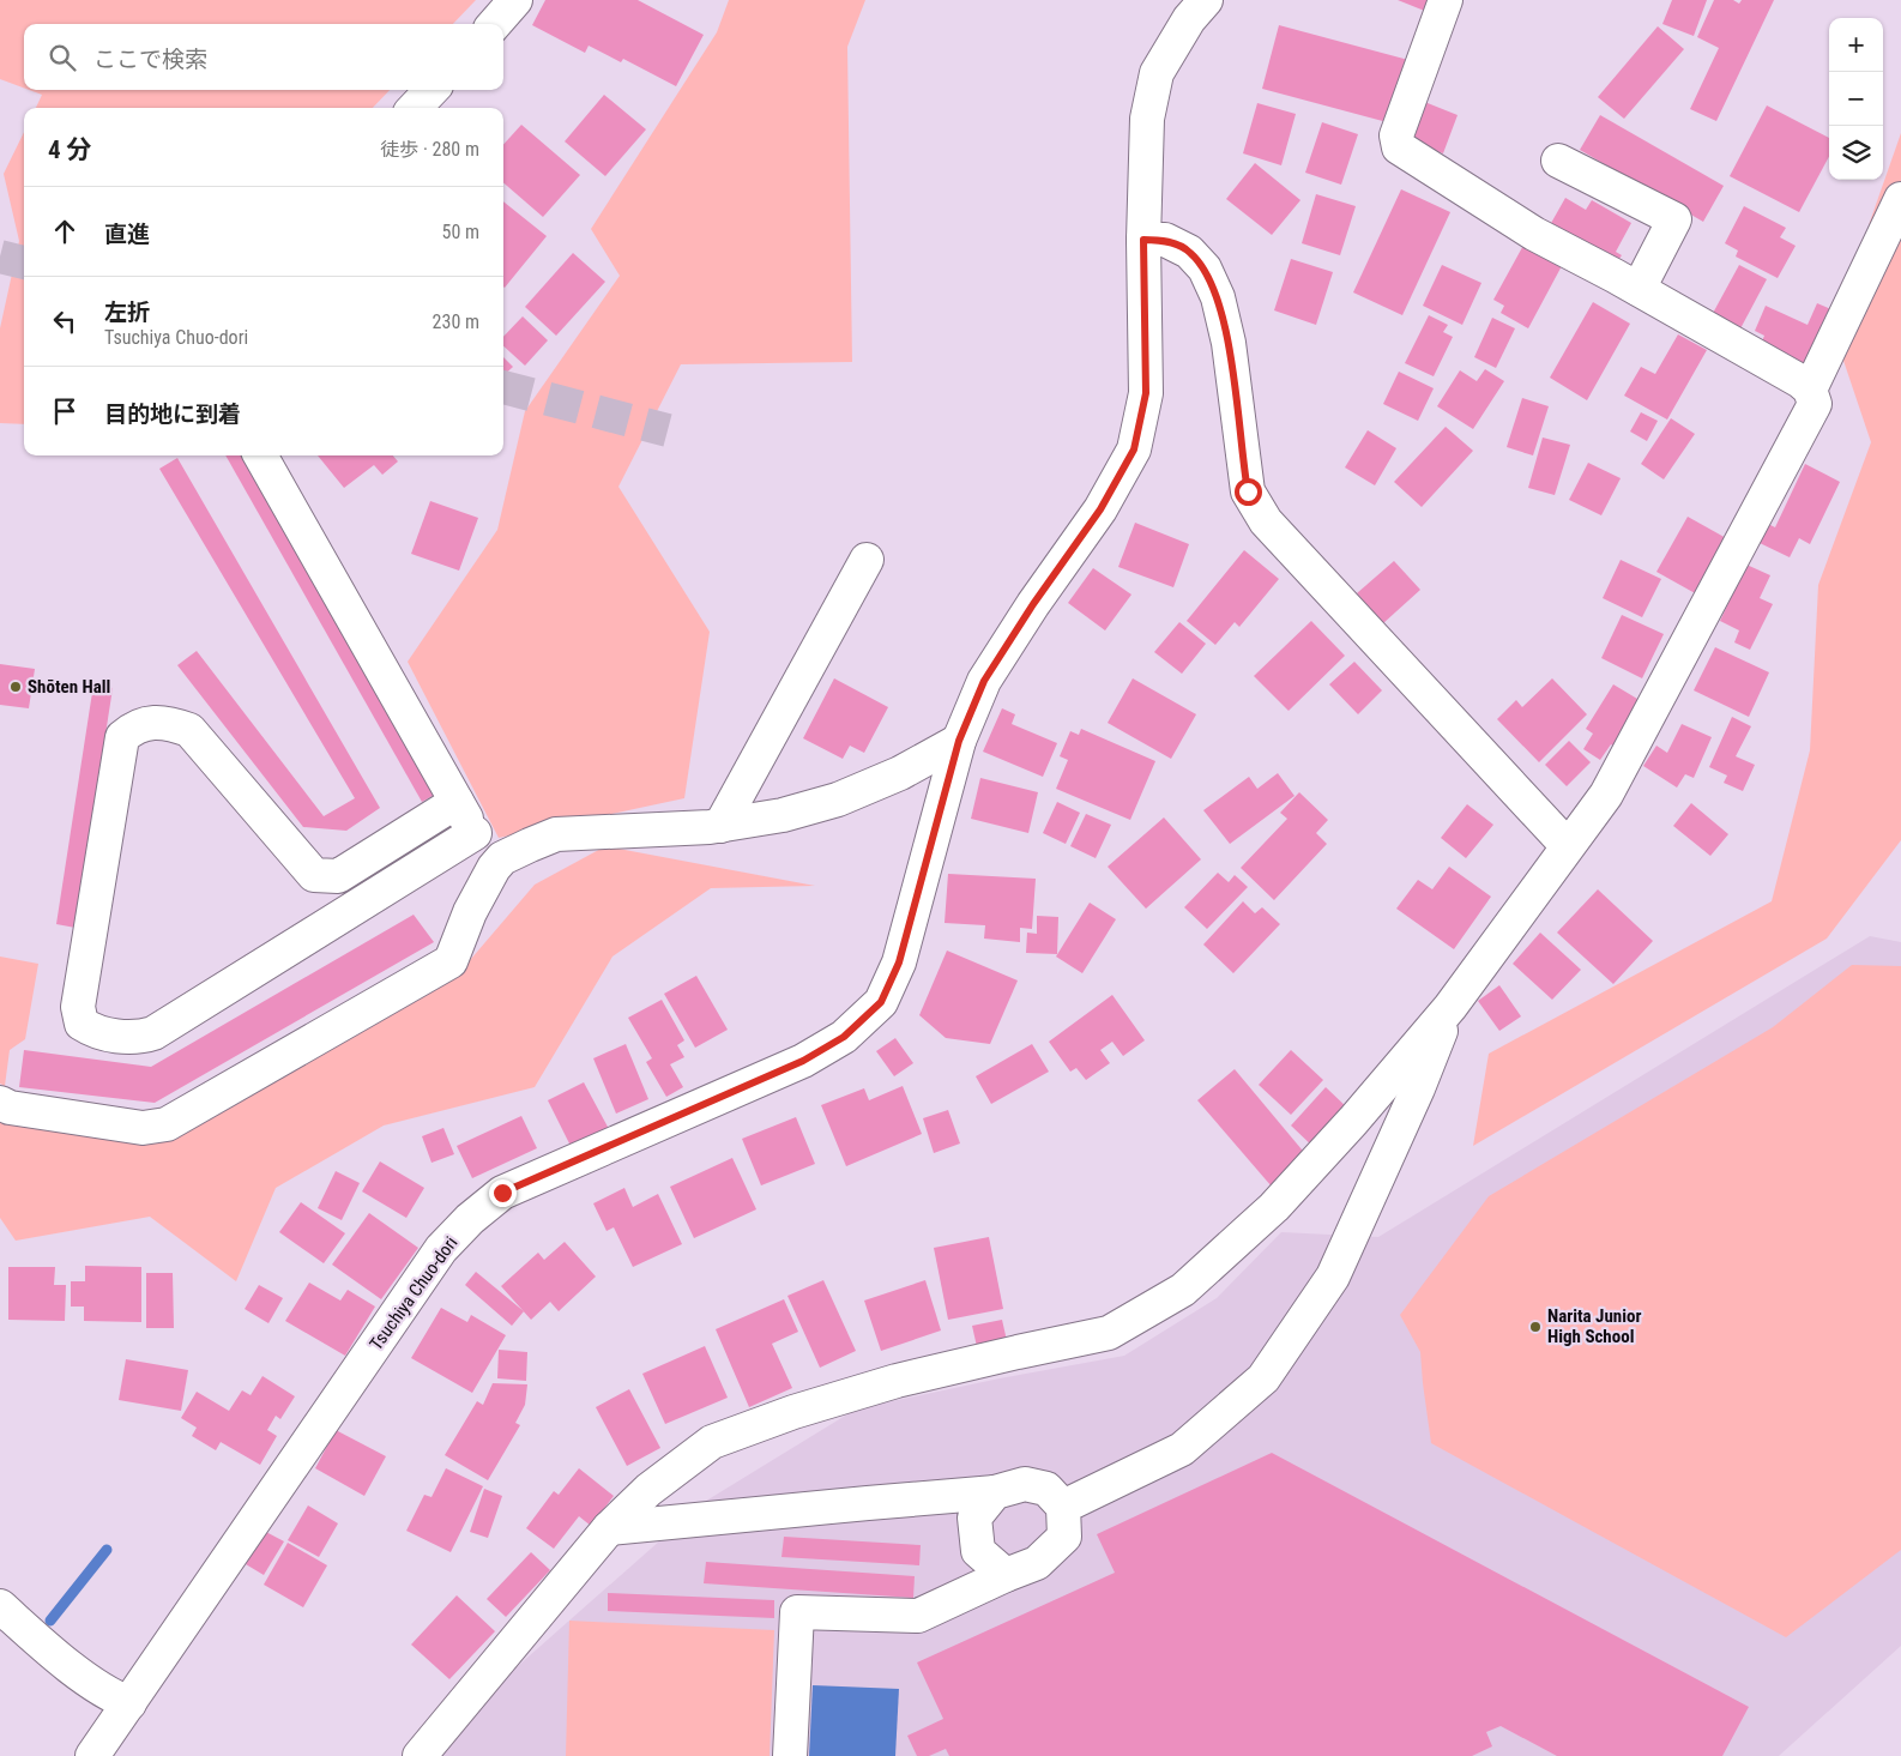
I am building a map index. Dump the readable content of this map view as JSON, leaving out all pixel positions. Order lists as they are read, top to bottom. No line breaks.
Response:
{"streets":{"street":["Tsuchiya Chuo-dori"]},"places":["Shōten Hall","Narita Junior High School"],"page":{"map_buttons":["+","−"],"search":"ここで検索","heading":["4 分","徒歩 · 280 m"],"list":[["直進","50 m"],["左折","Tsuchiya Chuo-dori","230 m"],"目的地に到着"]}}
